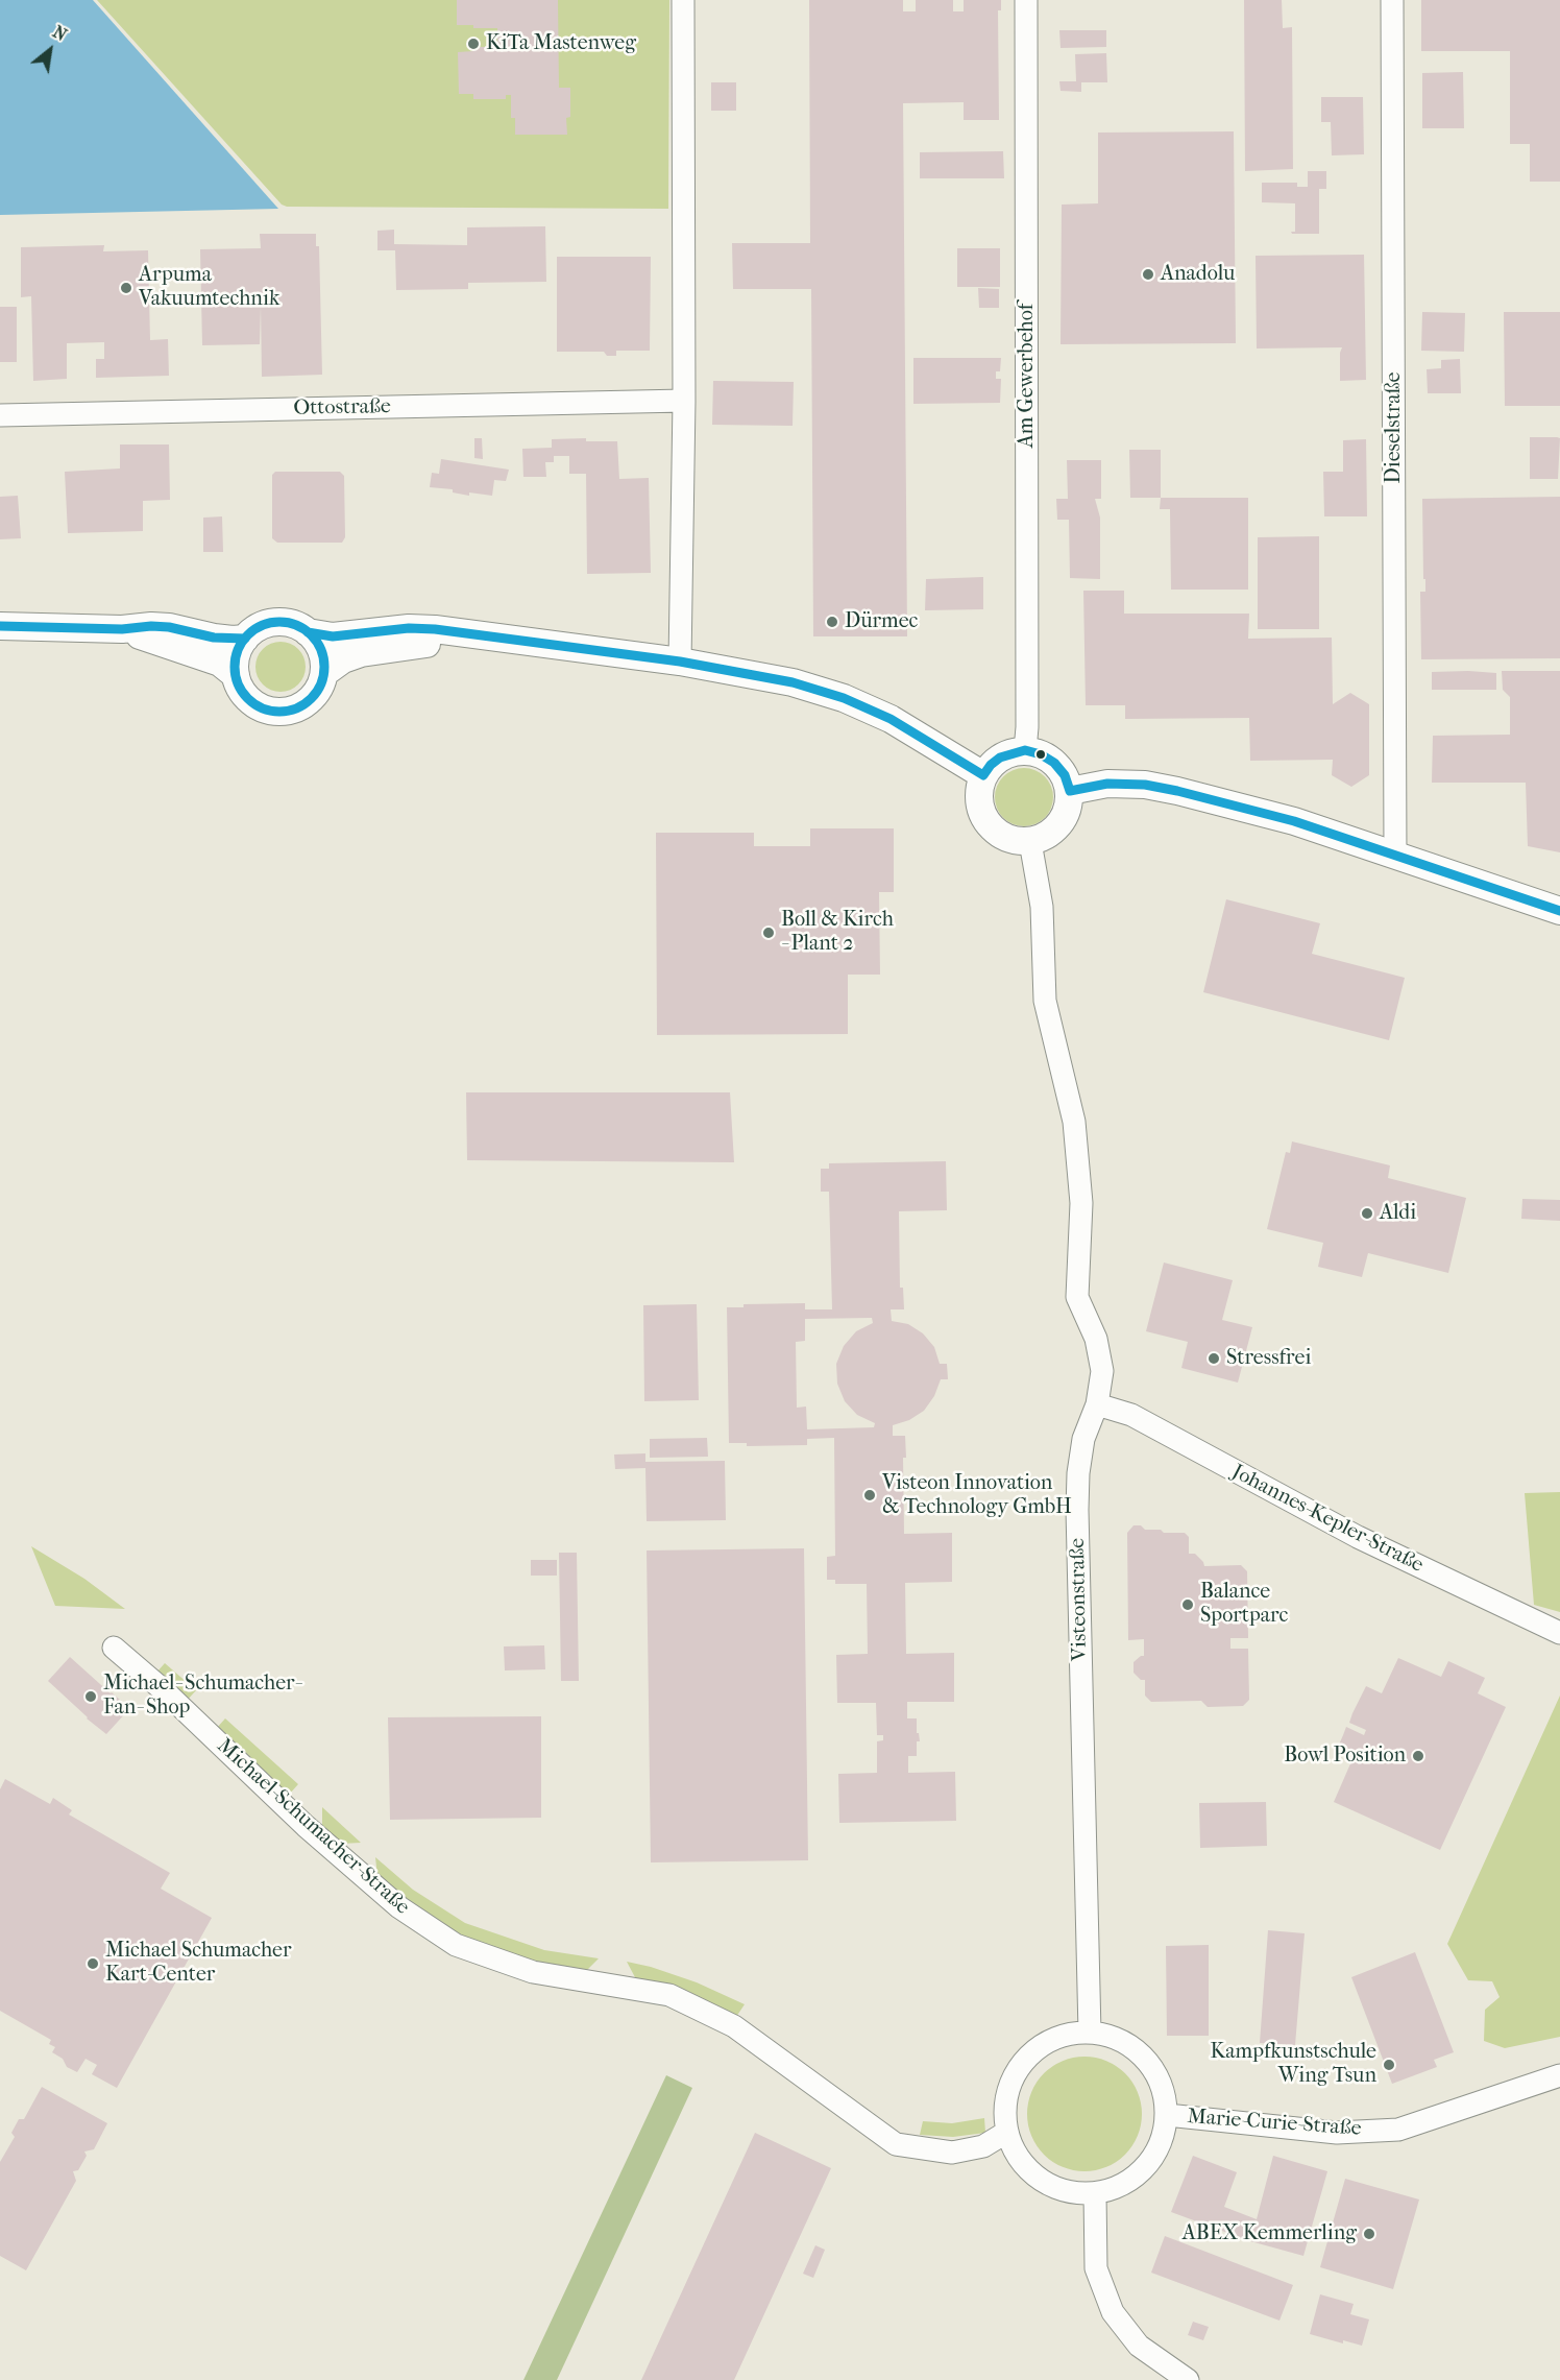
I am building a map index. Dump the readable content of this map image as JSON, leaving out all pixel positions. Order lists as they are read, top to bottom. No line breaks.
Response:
{"streets":{"street":["Am Gewerbehof","Ottostraße","Dieselstraße","Johannes-Kepler-Straße","Visteonstraße","Michael-Schumacher-Straße","Marie-Curie-Straße"]},"crossings":[["Am Gewerbehof","Visteonstraße"],["Johannes-Kepler-Straße","Visteonstraße"],["Visteonstraße","Michael-Schumacher-Straße"],["Visteonstraße","Marie-Curie-Straße"],["Michael-Schumacher-Straße","Marie-Curie-Straße"]],"places":["KiTa Mastenweg","Anadolu","Arpuma Vakuumtechnik","Dürmec","Boll & Kirch - Plant 2","Aldi","Stressfrei","Visteon Innovation & Technology GmbH","Balance Sportparc","Michael- Schumacher- Fan- Shop","Bowl Position","Michael Schumacher Kart-Center","Kampfkunstschule Wing Tsun","ABEX Kemmerling"],"north":"top right"}
